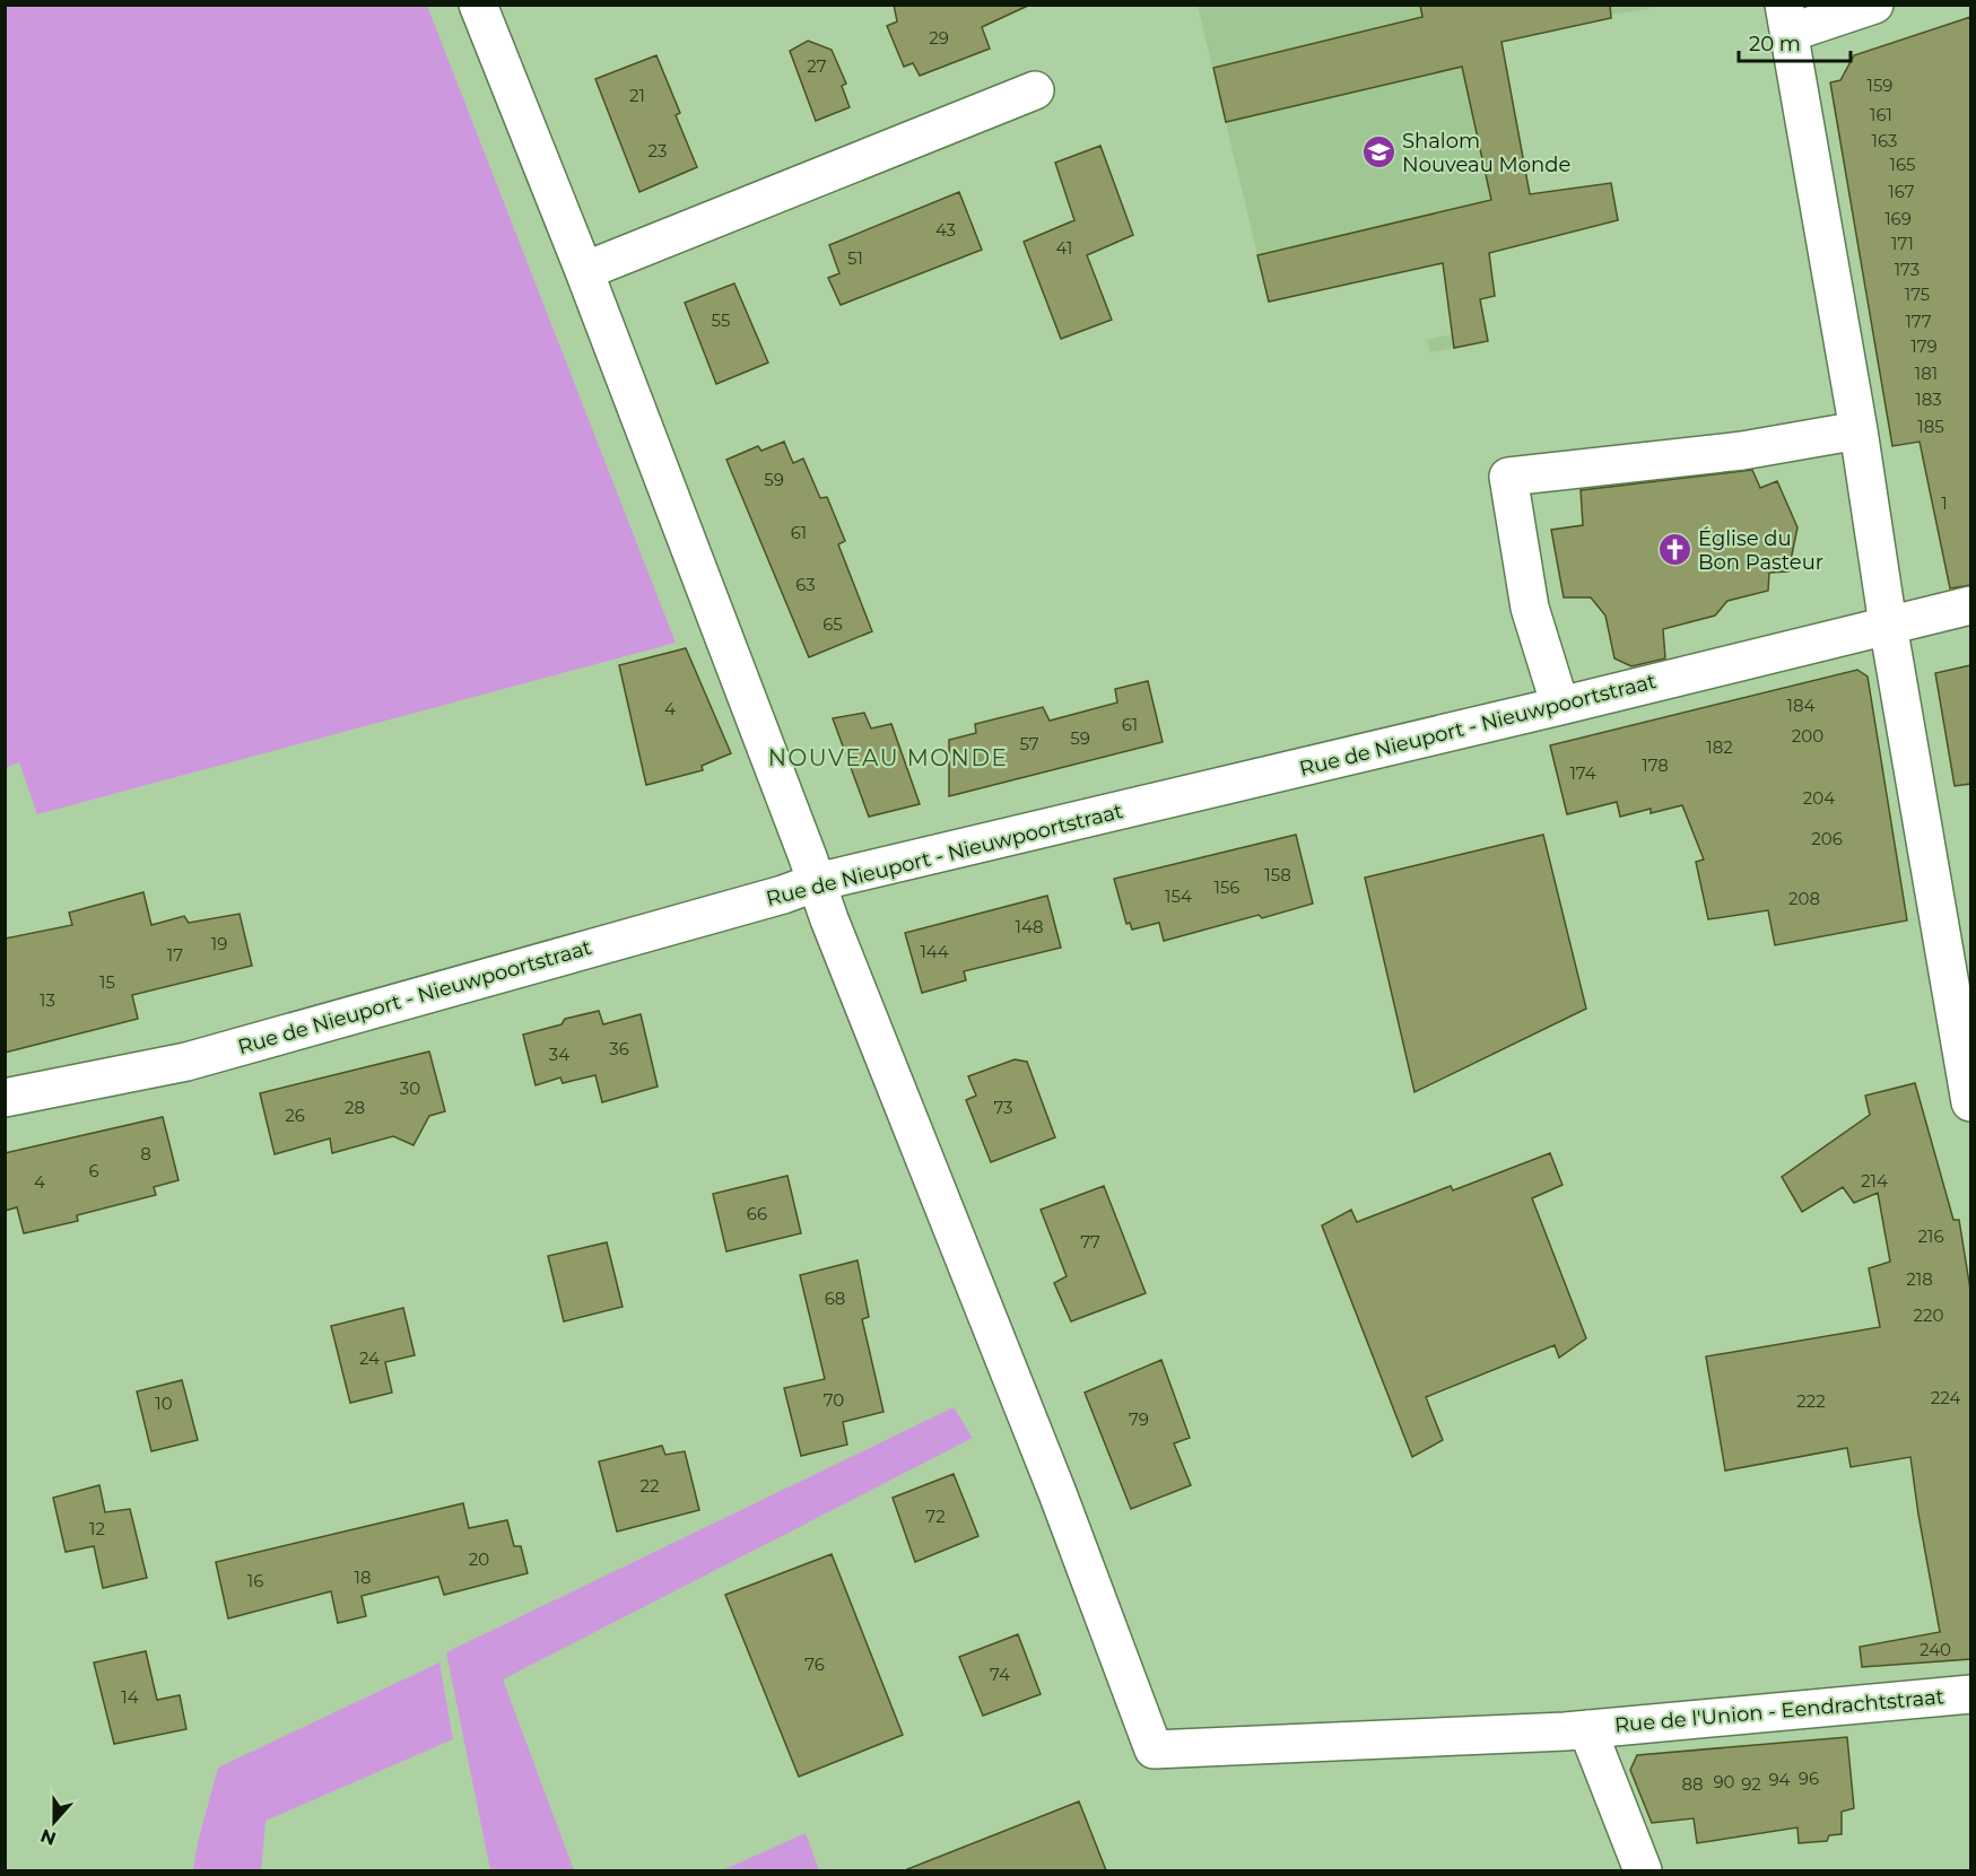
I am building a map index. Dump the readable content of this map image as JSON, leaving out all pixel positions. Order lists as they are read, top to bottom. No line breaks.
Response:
{"streets":{"street":["Rue de Nieuport - Nieuwpoortstraat","Rue de l'Union - Eendrachtstraat"]},"crossings":[["Rue de Nieuport - Nieuwpoortstraat","Rue de l'Union - Eendrachtstraat"]],"districts":["NOUVEAU MONDE"],"places":{"school or university":["Shalom Nouveau Monde"],"church":["Église du Bon Pasteur"]},"house_numbers":["29","27","159","21","161","163","23","165","167","169","43","171","41","51","173","175","55","177","179","181","183","185","59","1","61","63","65","184","4","61","200","59","57","182","178","174","204","206","158","156","154","208","148","19","144","17","15","13","36","34","30","28","73","26","8","6","214","4","66","216","77","218","68","220","24","224","70","222","10","79","22","72","12","20","18","16","240","76","74","14","96","94","90","88","92"],"scale_bar":"20 m","north":"bottom"}
